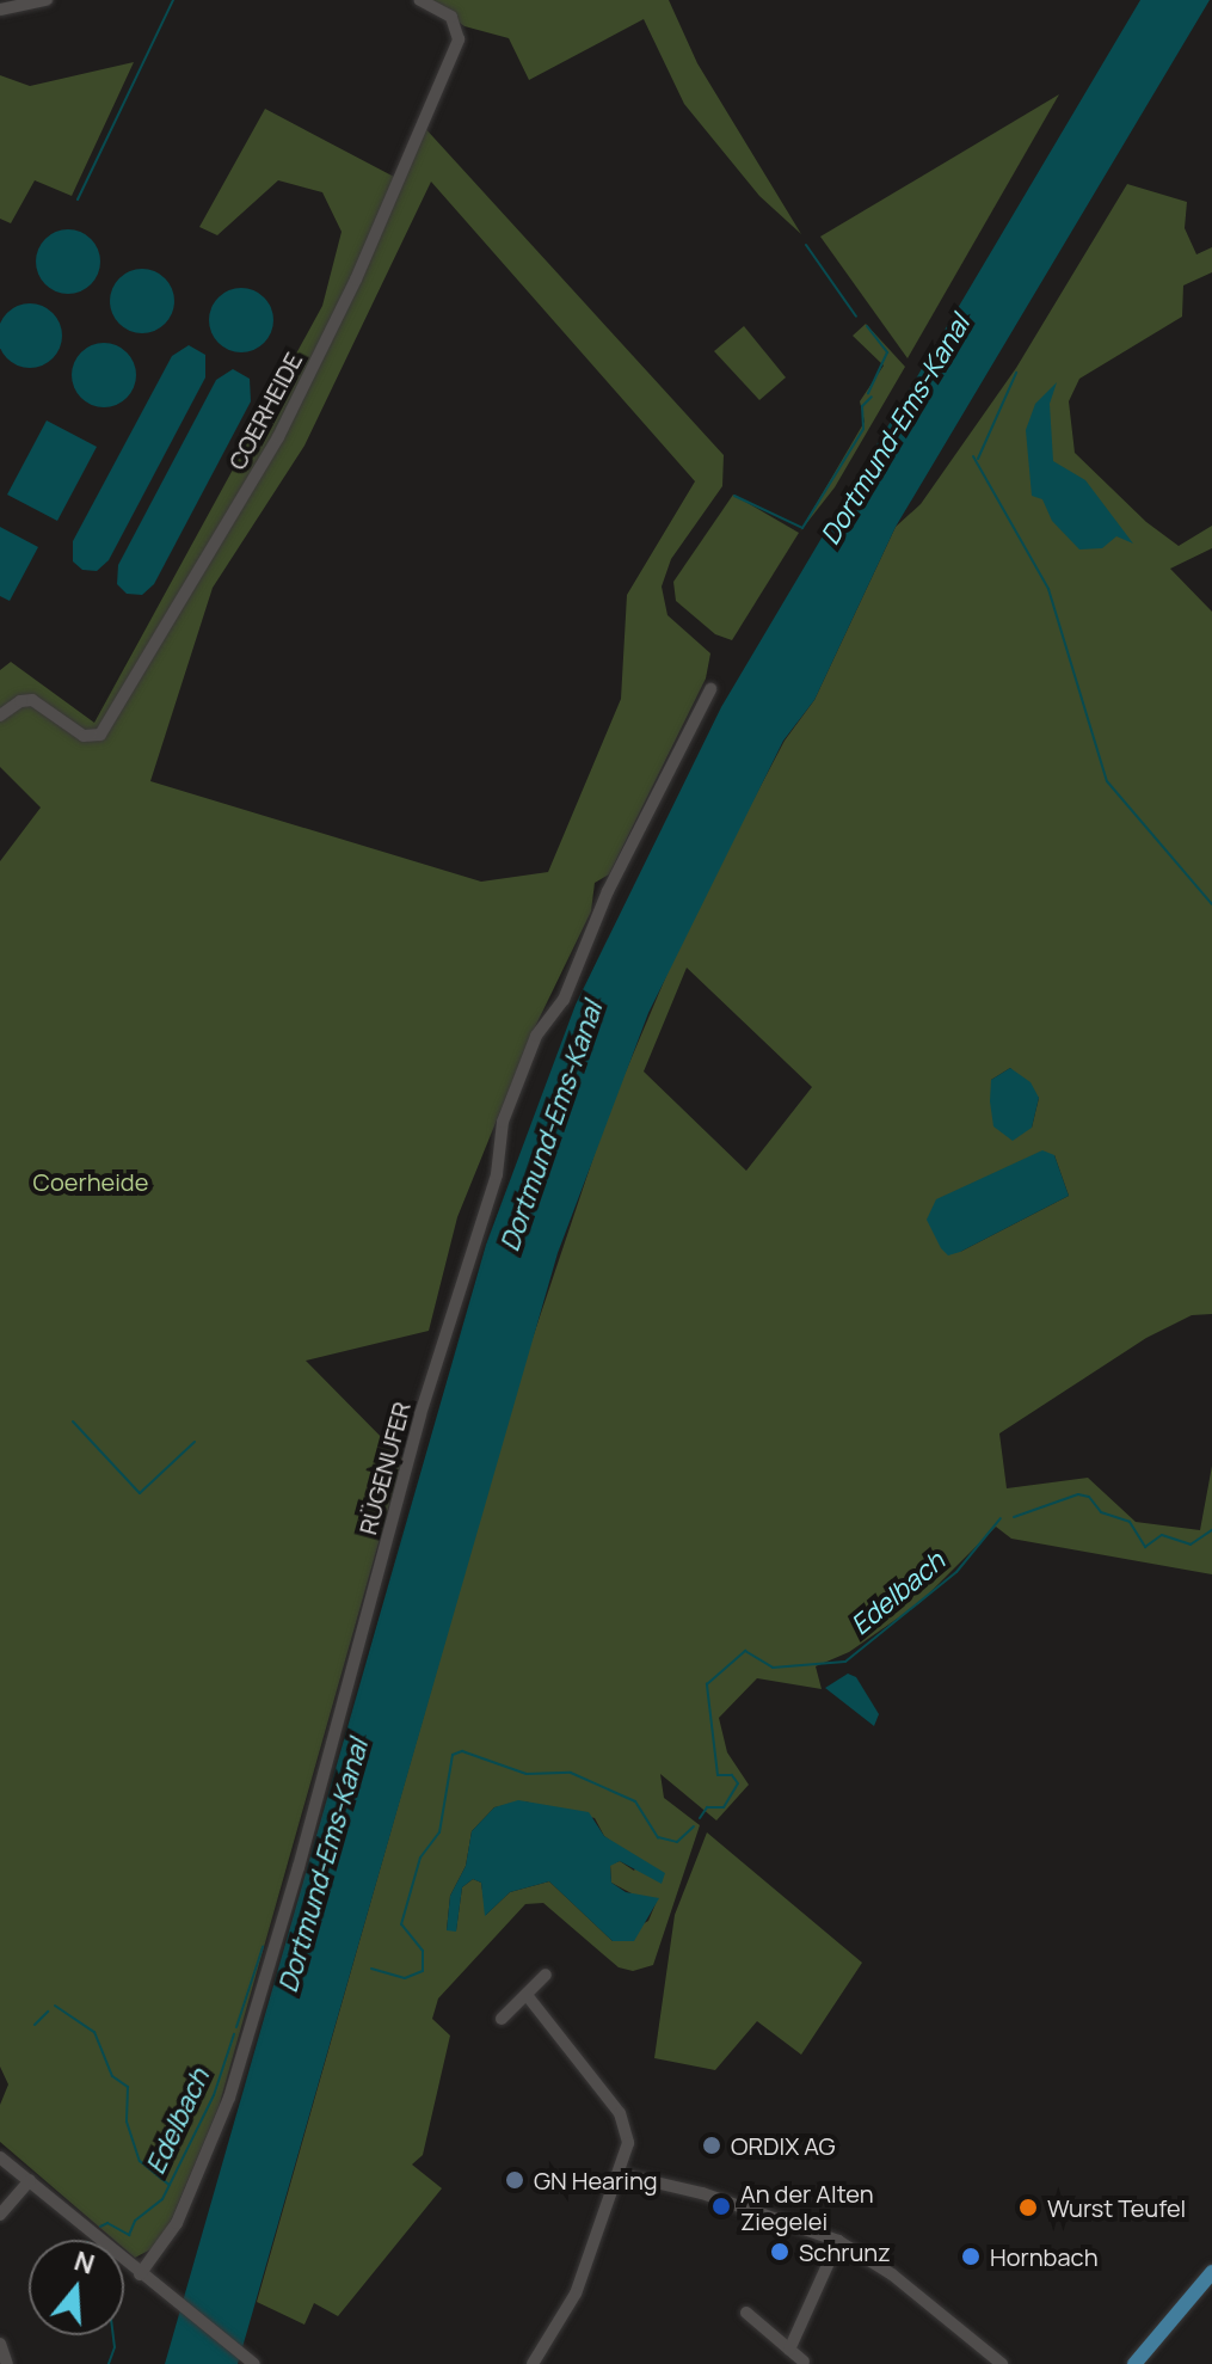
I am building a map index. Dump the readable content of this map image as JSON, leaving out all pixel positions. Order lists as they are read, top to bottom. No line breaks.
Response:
{"streets":{"street":["COERHEIDE","RÜGENUFER"]},"water":["Dortmund-Ems-Kanal","Edelbach"],"parks":["Coerheide"],"places":["ORDIX AG","GN Hearing","An der Alten Ziegelei","Wurst Teufel","Schrunz","Hornbach"],"north":"top"}
